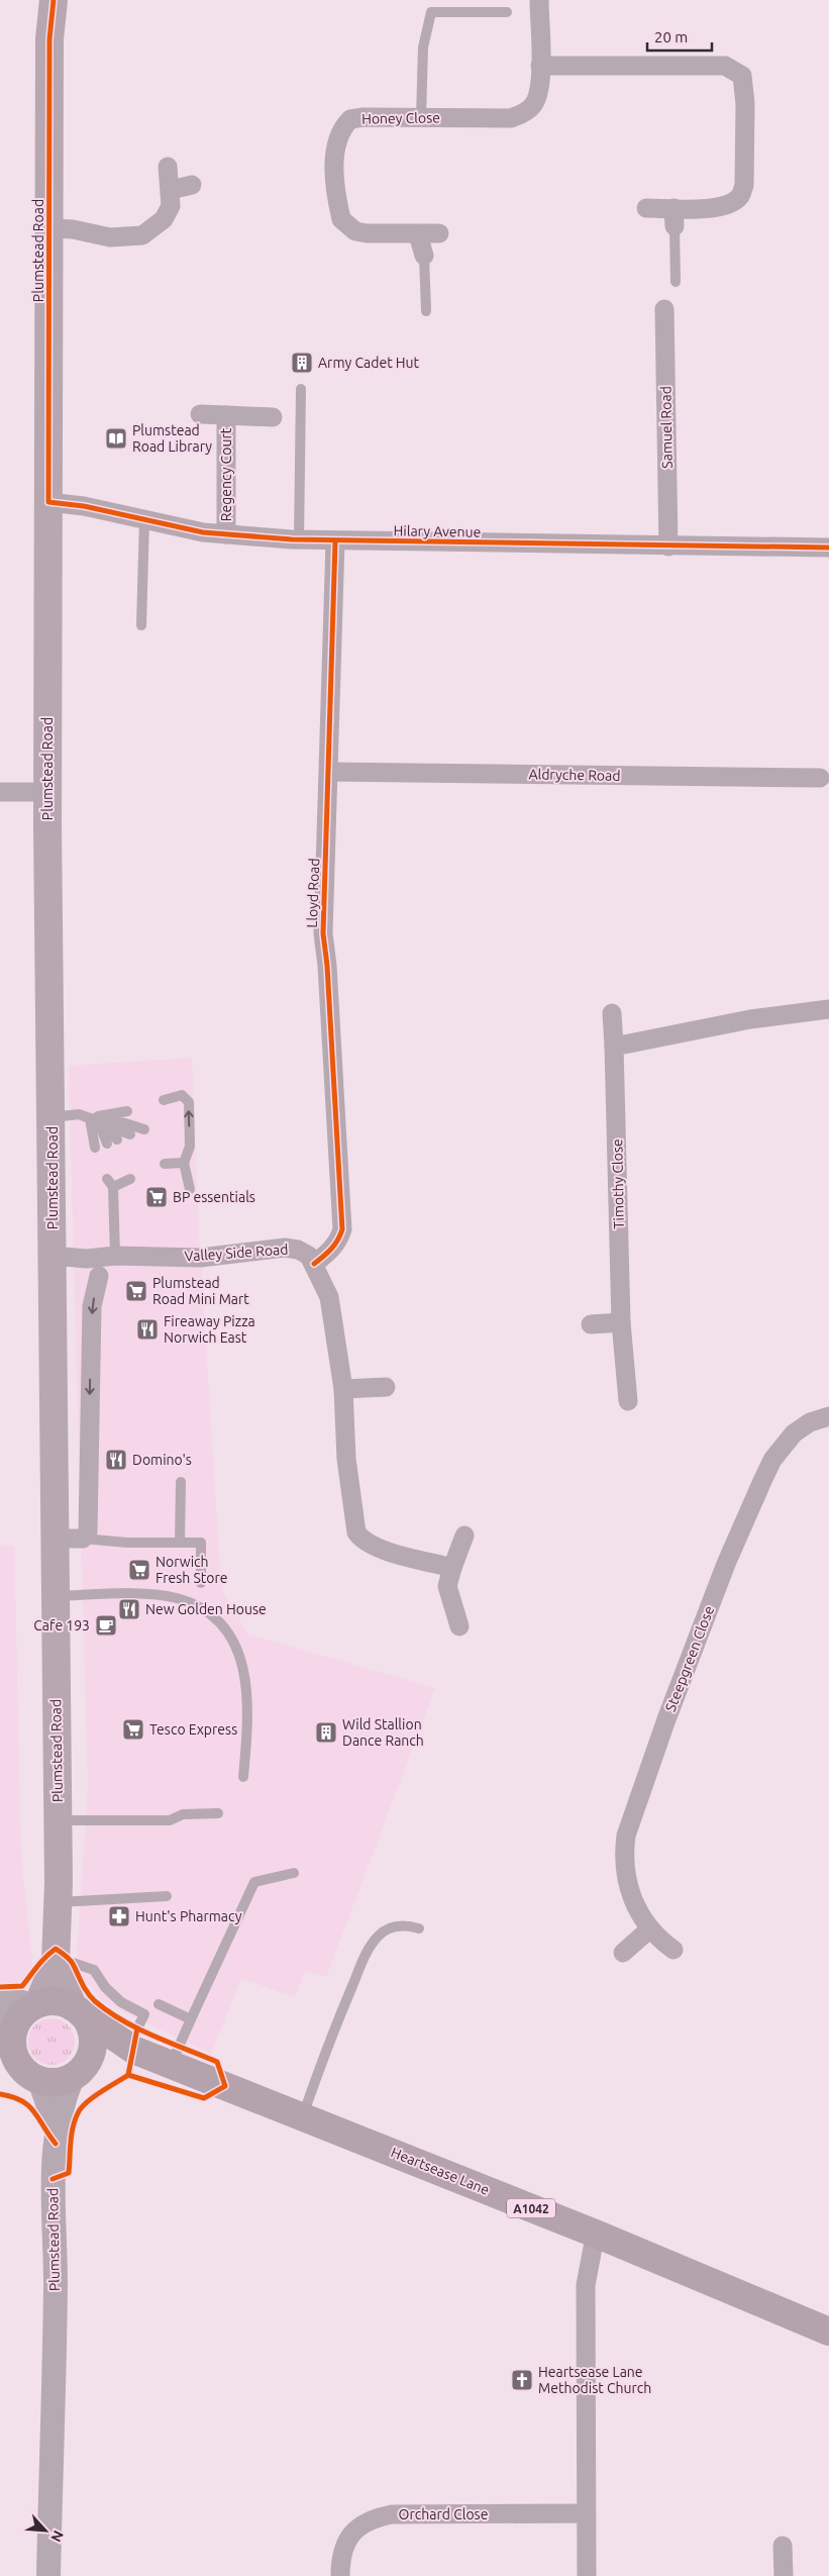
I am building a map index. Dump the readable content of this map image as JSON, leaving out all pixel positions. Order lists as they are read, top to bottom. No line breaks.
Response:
{"streets":{"highway":["Heartsease Lane","A1042"],"main road":["Plumstead Road"],"street":["Honey Close","Samuel Road","Regency Court","Hilary Avenue","Aldryche Road","Lloyd Road","Timothy Close","Valley Side Road","Steepgreen Close","Orchard Close"]},"crossings":[["Plumstead Road","Hilary Avenue"],["Plumstead Road","Valley Side Road"],["Plumstead Road","Heartsease Lane"],["Samuel Road","Hilary Avenue"],["Regency Court","Hilary Avenue"],["Hilary Avenue","Lloyd Road"],["Aldryche Road","Lloyd Road"],["Lloyd Road","Valley Side Road"]],"places":{"building":["Army Cadet Hut","Wild Stallion Dance Ranch"],"library":["Plumstead Road Library"],"supermarket":["BP essentials","Plumstead Road Mini Mart","Norwich Fresh Store","Tesco Express"],"restaurant":["Fireaway Pizza Norwich East","Domino's","New Golden House"],"cafe":["Cafe 193"],"pharmacy":["Hunt's Pharmacy"],"church":["Heartsease Lane Methodist Church"]},"scale_bar":"20 m","north":"bottom right"}
